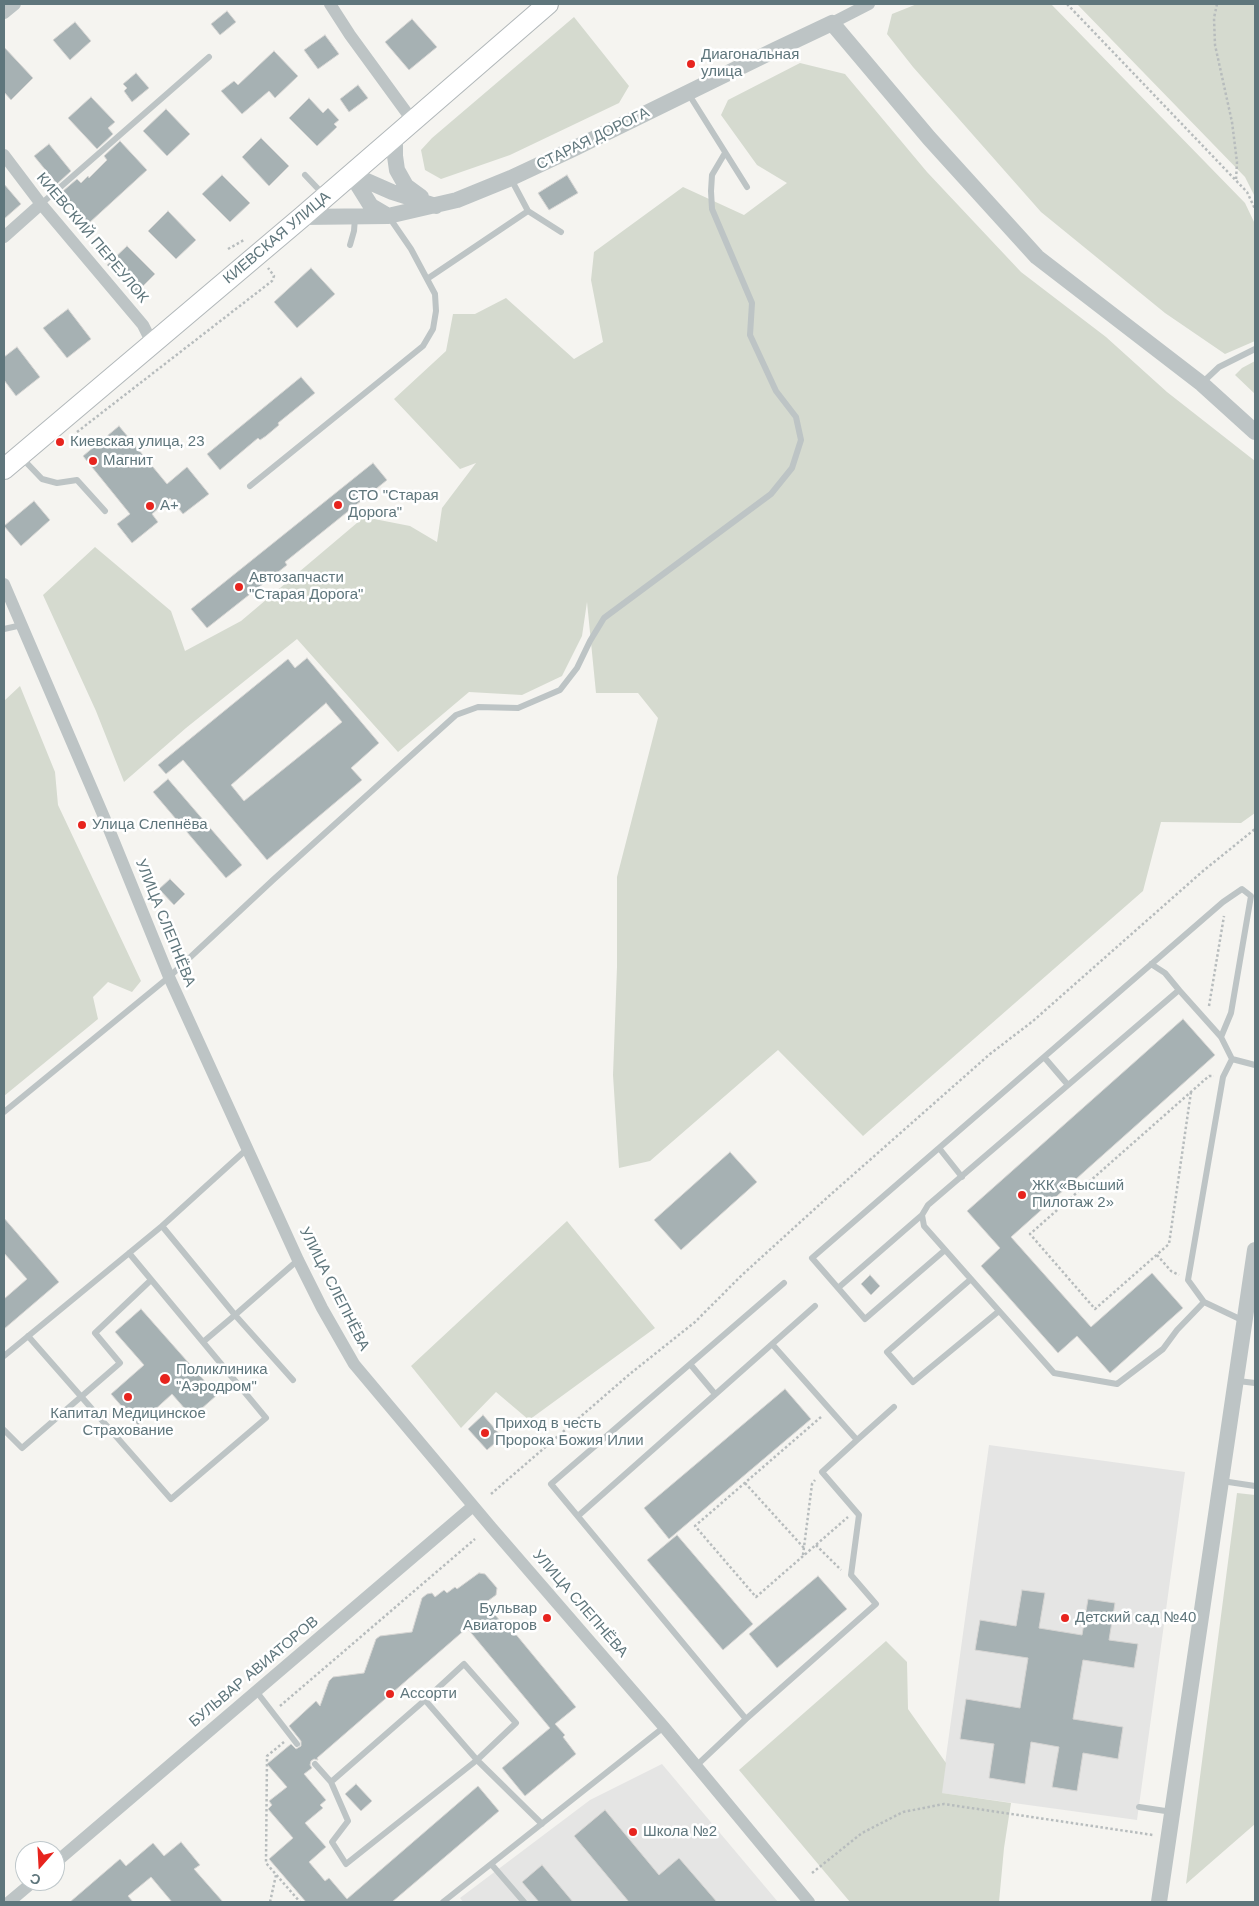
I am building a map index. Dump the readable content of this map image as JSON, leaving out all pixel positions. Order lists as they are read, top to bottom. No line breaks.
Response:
{"streets":{"main road":["КИЕВСКАЯ УЛИЦА"],"street":["СТАРАЯ ДОРОГА","КИЕВСКИЙ ПЕРЕУЛОК","УЛИЦА СЛЕПНЁВА","БУЛЬВАР АВИАТОРОВ"]},"crossings":[["СТАРАЯ ДОРОГА","КИЕВСКАЯ УЛИЦА"],["КИЕВСКИЙ ПЕРЕУЛОК","КИЕВСКАЯ УЛИЦА"],["УЛИЦА СЛЕПНЁВА","БУЛЬВАР АВИАТОРОВ"]],"places":["Диагональная улица","Киевская улица, 23","Магнит","СТО \"Старая Дорога\"","А+","Автозапчасти \"Старая Дорога\"","Улица Слепнёва","ЖК «Высший Пилотаж 2»","Поликлиника \"Аэродром\"","Капитал Медицинское Страхование","Приход в честь Пророка Божия Илии","Бульвар Авиаторов","Детский сад №40","Ассорти","Школа №2"],"north":"bottom"}
